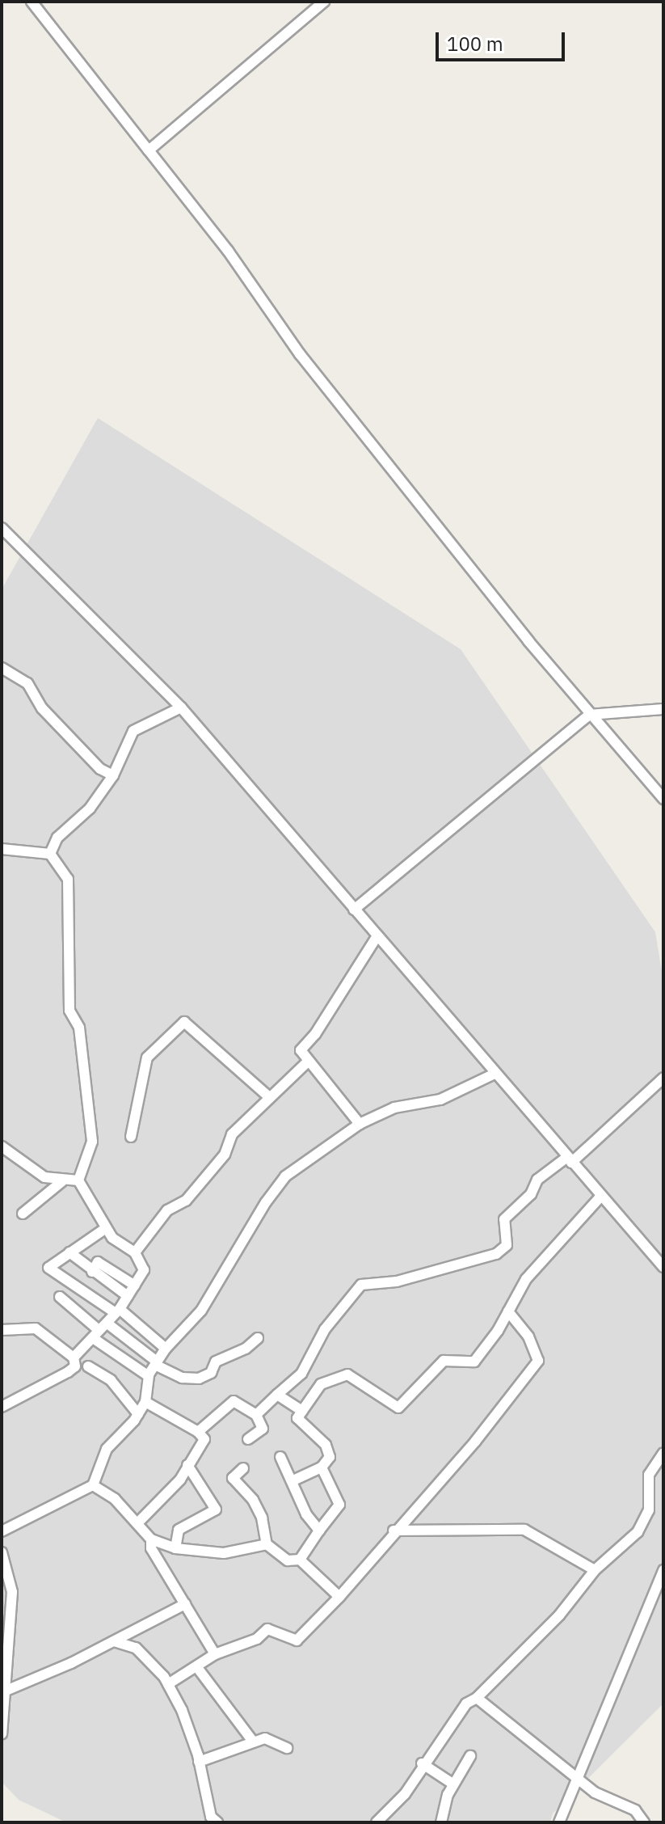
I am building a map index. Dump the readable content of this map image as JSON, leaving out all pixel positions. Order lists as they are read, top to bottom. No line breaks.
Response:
{"scale_bar":"100 m"}
